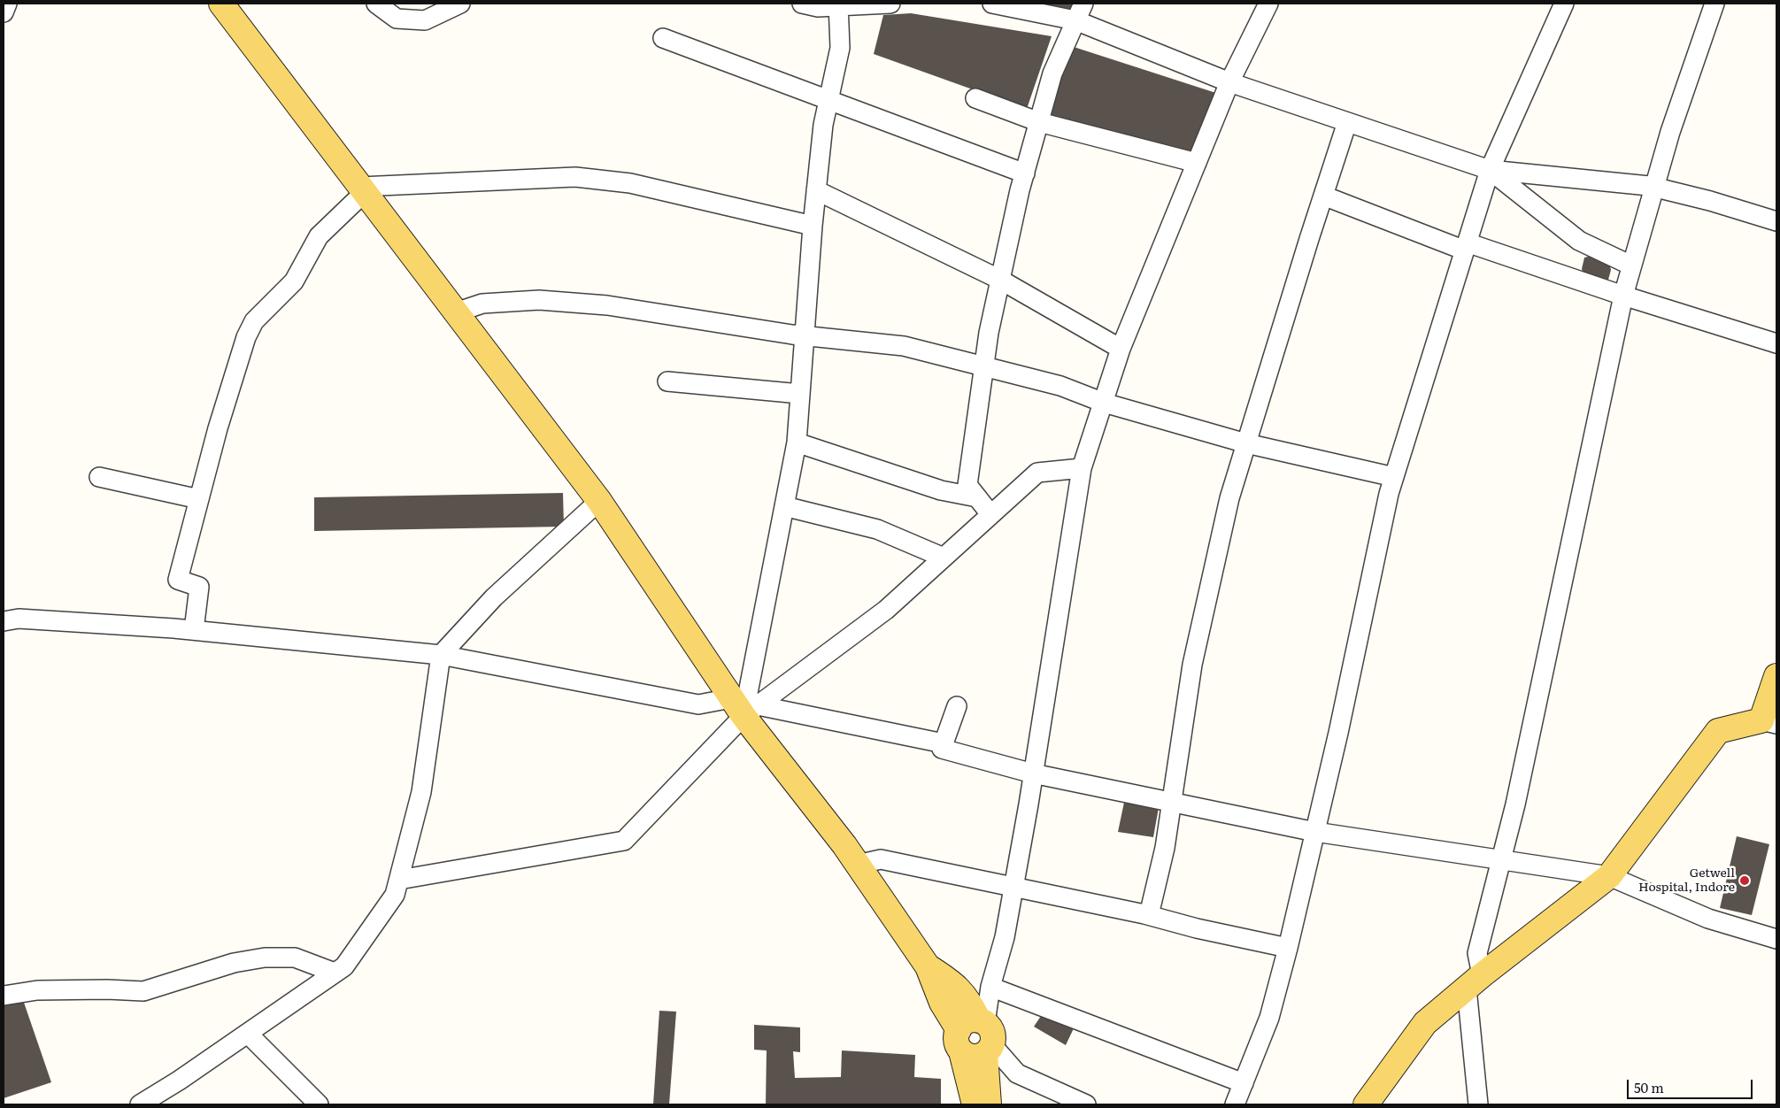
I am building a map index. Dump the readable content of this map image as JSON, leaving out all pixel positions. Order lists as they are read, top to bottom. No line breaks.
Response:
{"places":["Getwell Hospital, Indore"],"scale_bar":"50 m"}
